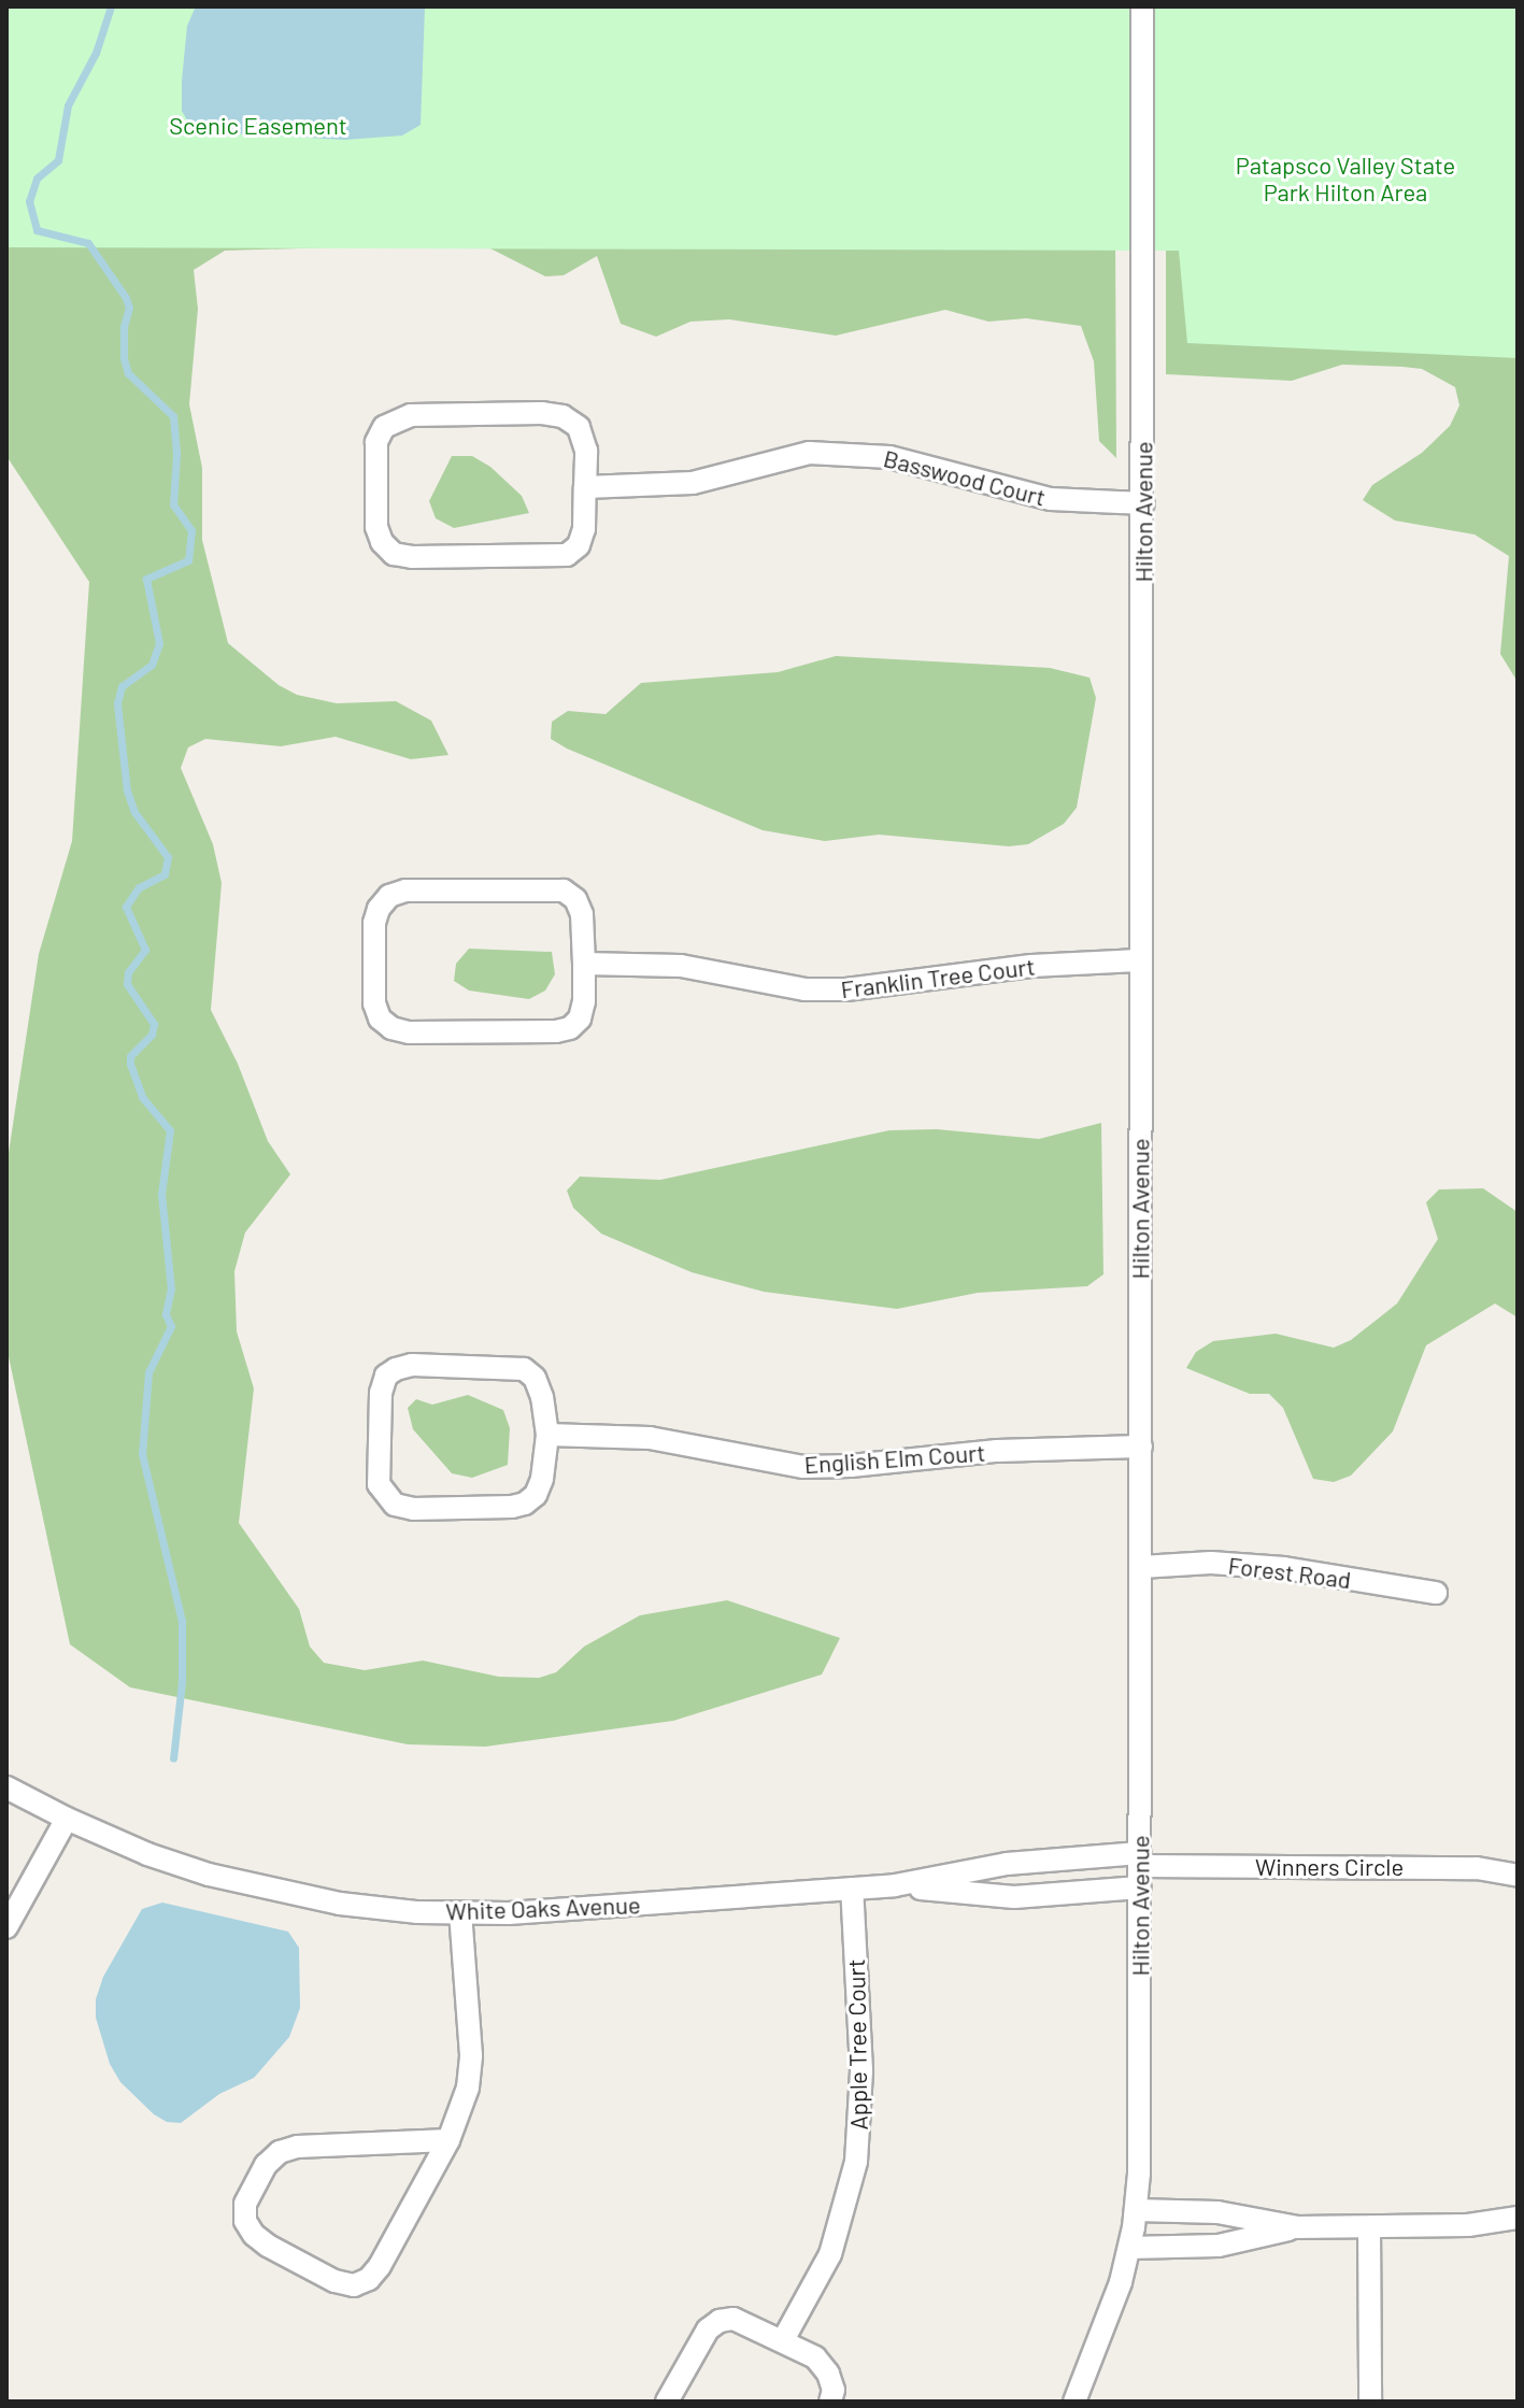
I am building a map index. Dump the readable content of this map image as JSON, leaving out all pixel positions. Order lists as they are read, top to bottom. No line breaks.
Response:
{"streets":{"street":["Basswood Court","Hilton Avenue","Franklin Tree Court","English Elm Court","Forest Road","Winners Circle","White Oaks Avenue","Apple Tree Court"]},"crossings":[["Basswood Court","Hilton Avenue"],["Hilton Avenue","Franklin Tree Court"],["Hilton Avenue","English Elm Court"],["Hilton Avenue","Forest Road"],["Hilton Avenue","Winners Circle"],["Hilton Avenue","White Oaks Avenue"],["Winners Circle","White Oaks Avenue"],["White Oaks Avenue","Apple Tree Court"]],"parks":["Scenic Easement","Patapsco Valley State Park Hilton Area"]}
